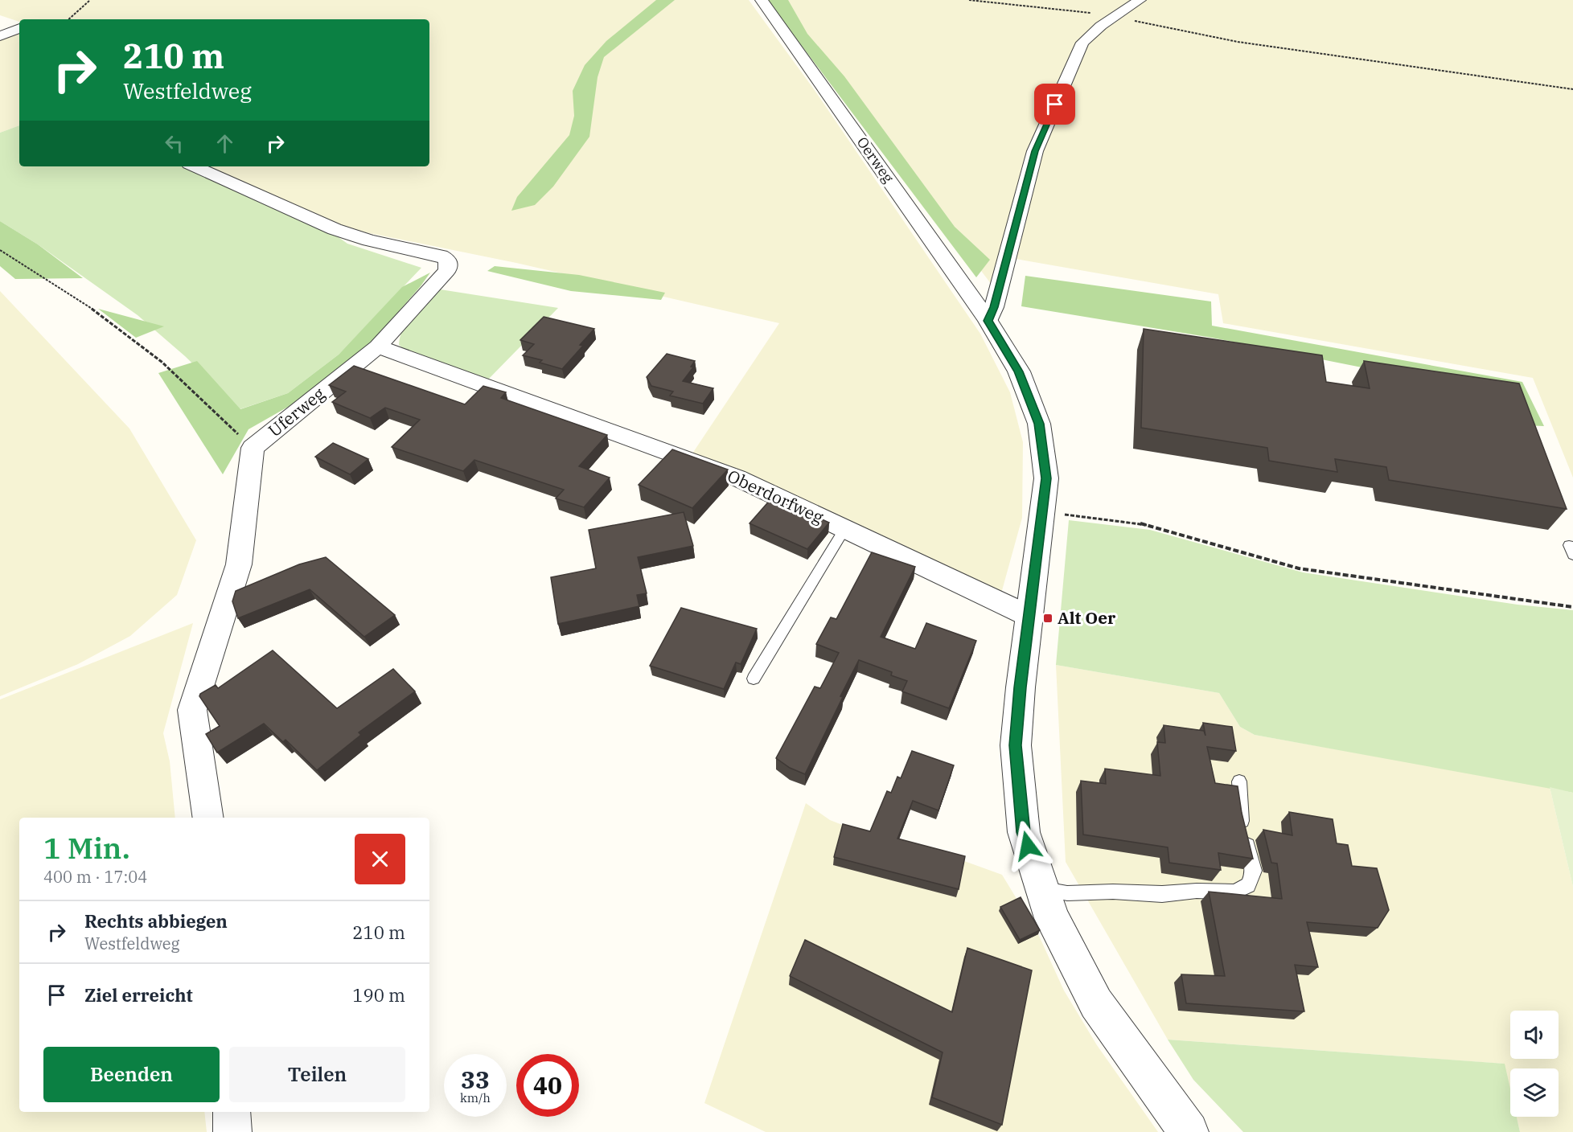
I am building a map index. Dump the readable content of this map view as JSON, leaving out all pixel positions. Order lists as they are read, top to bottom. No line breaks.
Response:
{"streets":{"street":["Oerweg","Uferweg","Oberdorfweg"]},"crossings":[["Oerweg","Oberdorfweg"],["Uferweg","Oberdorfweg"]],"places":{"transit":["Alt Oer"]},"page":{"turn":["210 m","Westfeldweg"],"heading":["1 Min.","400 m · 17:04"],"list":[{"name":"Rechts abbiegen","note":"Westfeldweg","value":"210 m"},{"name":"Ziel erreicht","value":"190 m"}],"buttons":["Beenden","Teilen"],"speed":"33 km/h","limit":"40"}}
